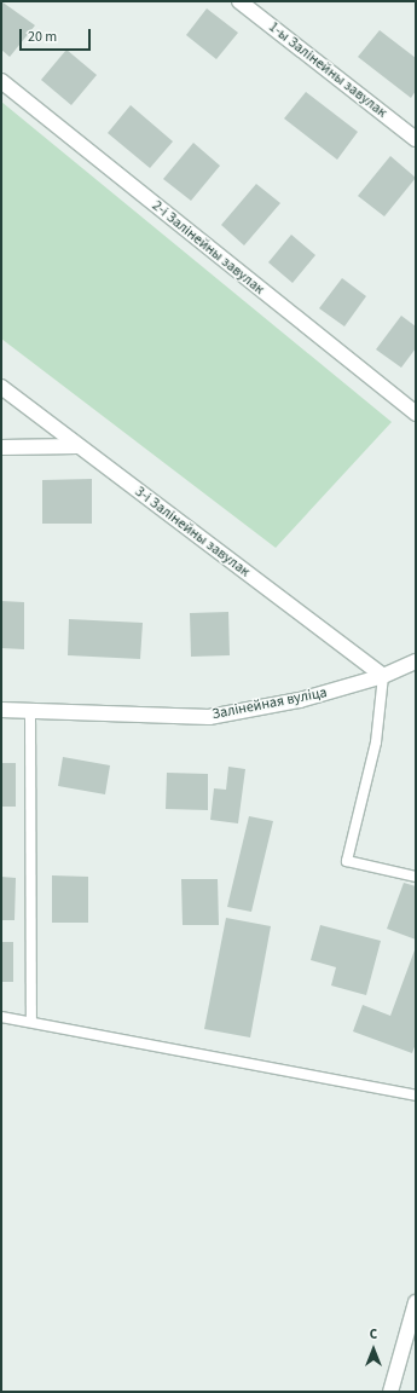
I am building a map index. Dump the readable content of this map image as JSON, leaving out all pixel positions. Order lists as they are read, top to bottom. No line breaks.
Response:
{"streets":{"street":["1-ы Залінейны завулак","2-і Залінейны завулак","3-і Залінейны завулак","Залінейная вуліца"]},"crossings":[["3-і Залінейны завулак","Залінейная вуліца"]],"scale_bar":"20 m","north":"top"}
